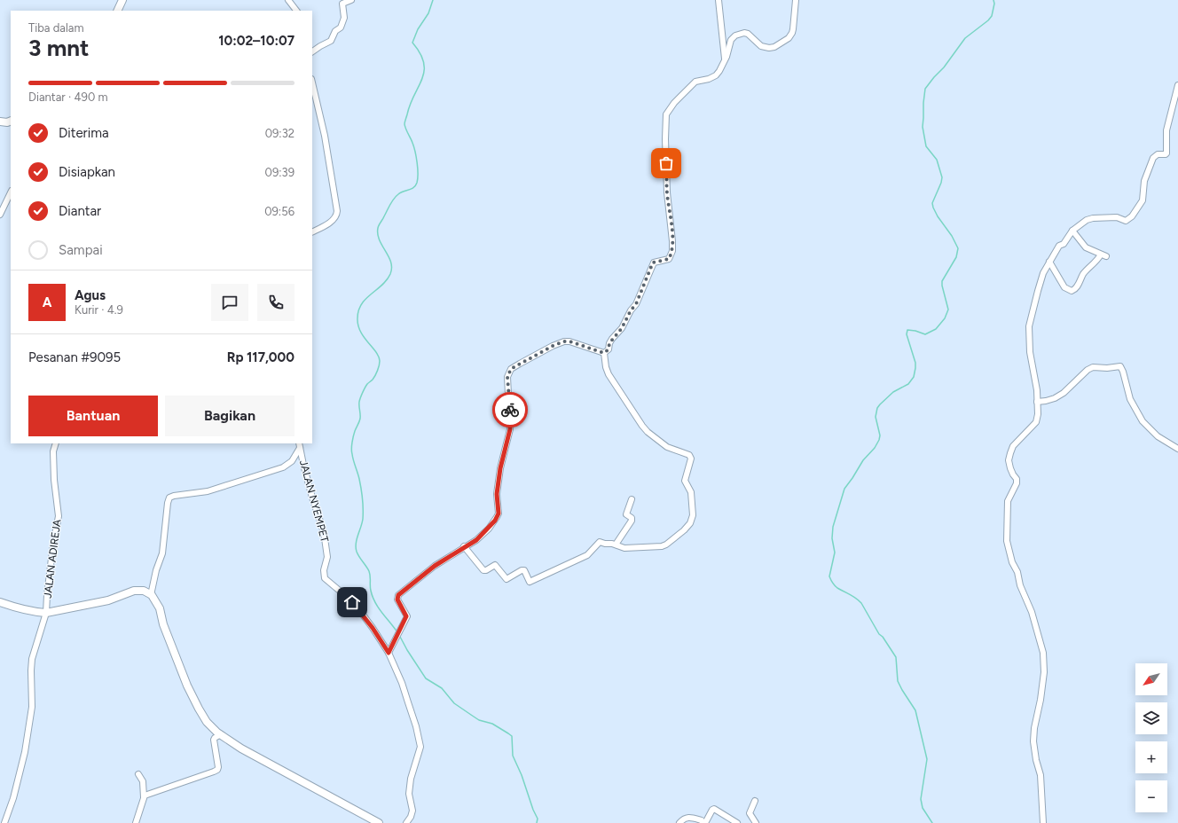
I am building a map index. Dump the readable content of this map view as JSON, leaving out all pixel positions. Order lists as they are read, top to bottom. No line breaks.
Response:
{"streets":{"street":["JALAN NYEMPET","JALAN ADIREJA"]},"north":"bottom left","page":{"heading":["3 mnt","Tiba dalam","10:02–10:07"],"panel":["Agus","Kurir · 4.9","Pesanan #9095","Rp 117,000"],"bar":"Diantar · 490 m","list":[["Diterima","09:32"],["Disiapkan","09:39"],["Diantar","09:56"],"Sampai"],"round":"A","buttons":["Bantuan","Bagikan"],"map_buttons":["+","−"]}}
